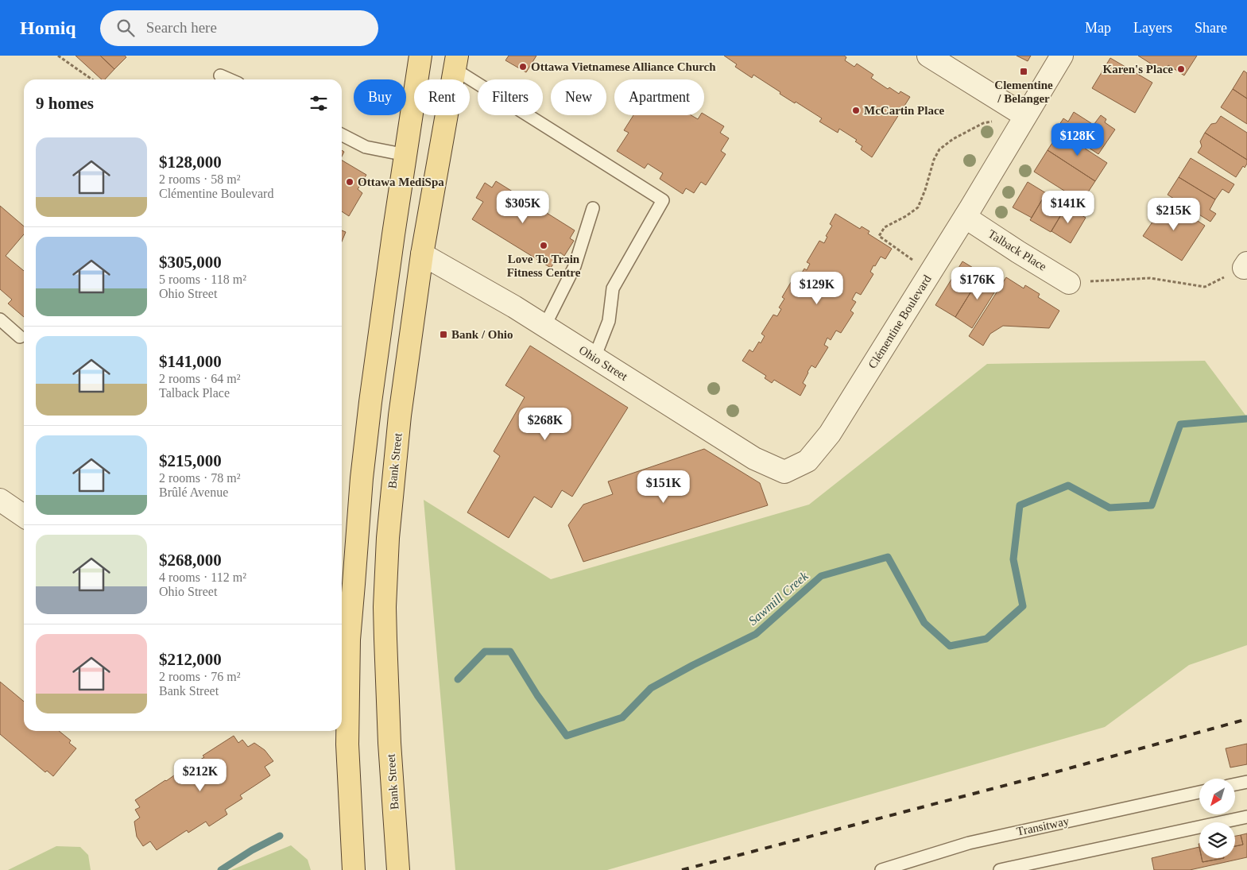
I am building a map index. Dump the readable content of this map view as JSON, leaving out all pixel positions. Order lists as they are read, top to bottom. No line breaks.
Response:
{"streets":{"main road":["Bank Street"],"street":["Talback Place","Clémentine Boulevard","Ohio Street"],"lane":["Transitway"]},"crossings":[["Talback Place","Clémentine Boulevard"],["Clémentine Boulevard","Ohio Street"],["Ohio Street","Bank Street"]],"water":["Sawmill Creek"],"places":{"other":["Ottawa Vietnamese Alliance Church","Karen's Place","McCartin Place","Ottawa MediSpa","Love To Train Fitness Centre"],"transit":["Clementine / Belanger","Bank / Ohio"]},"north":"bottom left","page":{"header":"Homiq","search":"Search here","nav":["Map","Layers","Share"],"chip":["Buy","Rent","Filters","New","Apartment"],"heading":"9 homes","price":["$128K","$305K","$141K","$215K","$176K","$129K","$268K","$151K","$212K"],"list":[{"name":"$128,000","note":"2 rooms · 58 m² · Clémentine Boulevard"},{"name":"$305,000","note":"5 rooms · 118 m² · Ohio Street"},{"name":"$141,000","note":"2 rooms · 64 m² · Talback Place"},{"name":"$215,000","note":"2 rooms · 78 m² · Brûlé Avenue"},{"name":"$268,000","note":"4 rooms · 112 m² · Ohio Street"},{"name":"$212,000","note":"2 rooms · 76 m² · Bank Street"}]}}
